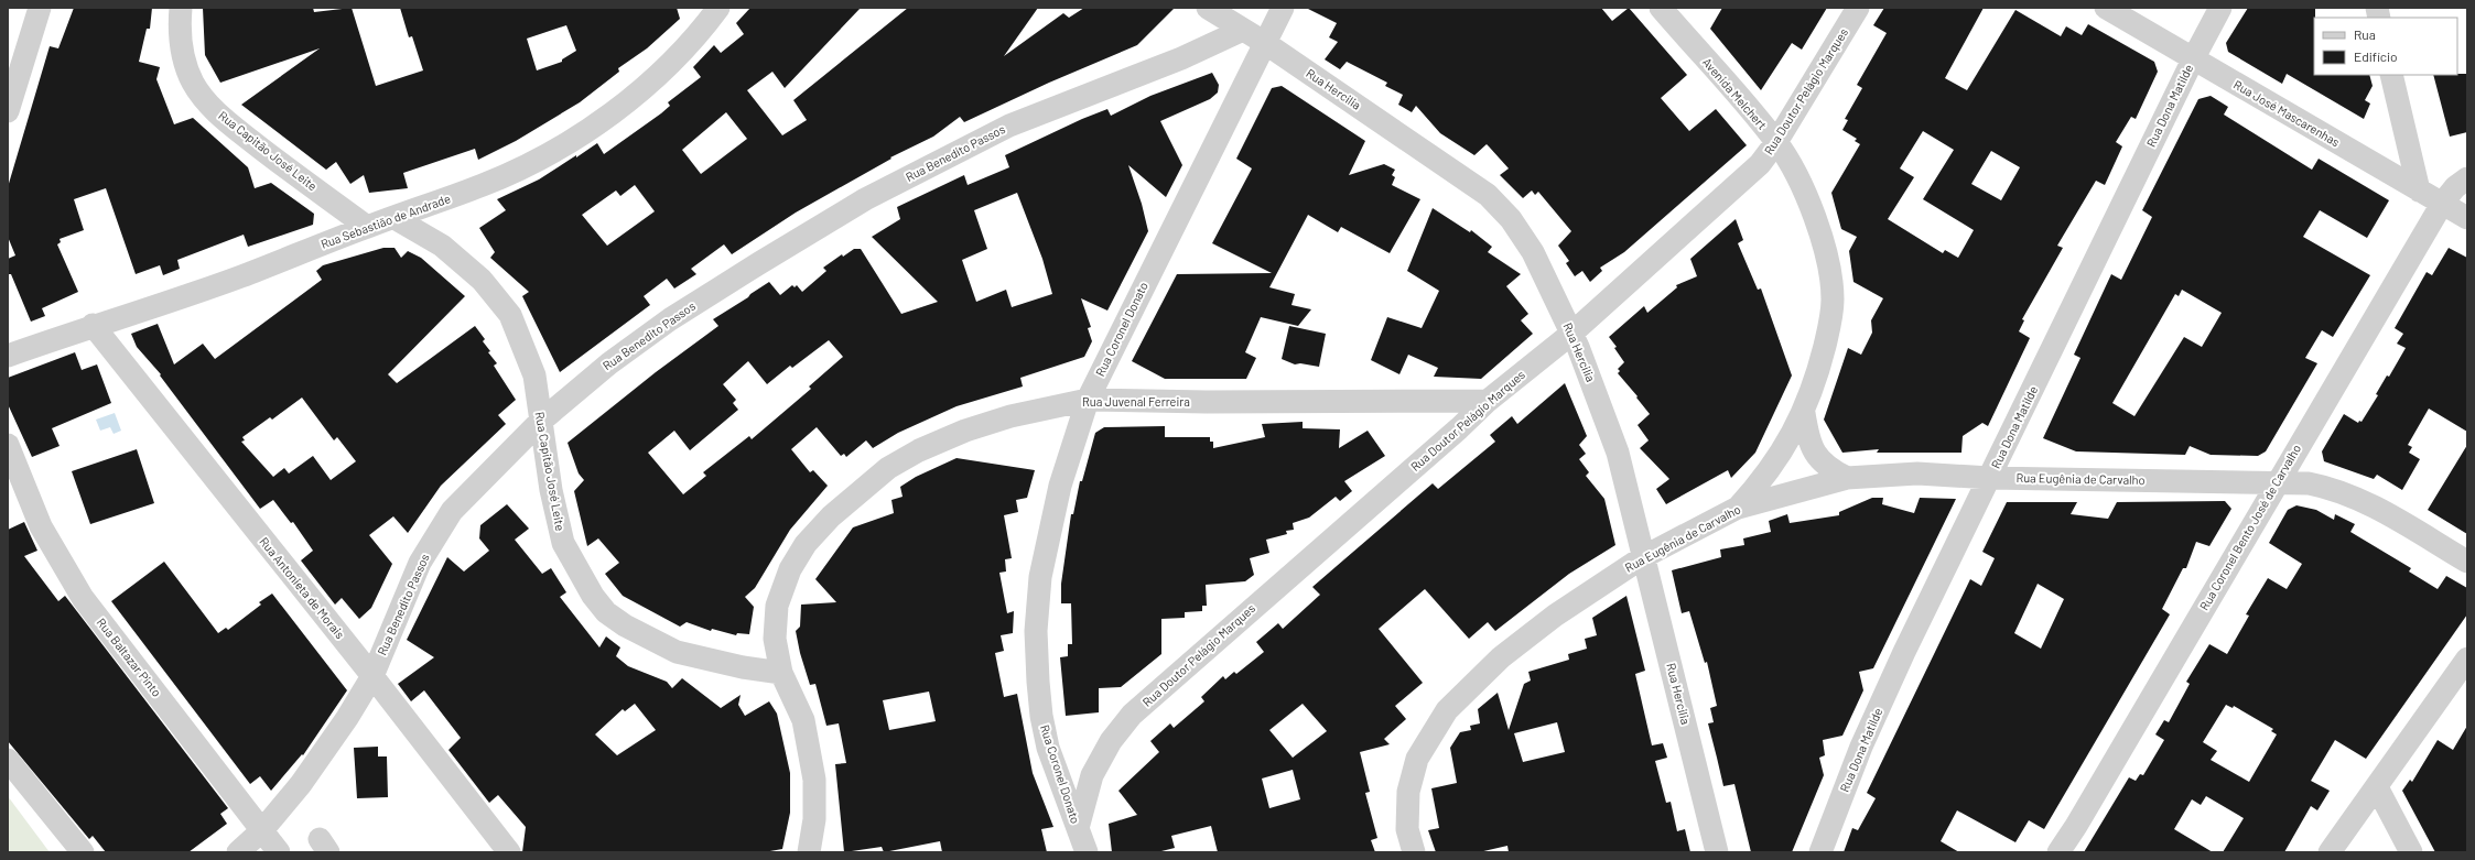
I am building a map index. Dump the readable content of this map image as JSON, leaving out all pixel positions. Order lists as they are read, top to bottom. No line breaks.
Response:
{"streets":{"street":["Rua Hercilia","Rua Doutor Pelágio Marques","Avenida Melchert","Rua Dona Matilde","Rua José Mascarenhas","Rua Capitão José Leite","Rua Benedito Passos","Rua Sebastião de Andrade","Rua Coronel Donato","Rua Juvenal Ferreira","Rua Eugênia de Carvalho","Rua Coronel Bento José de Carvalho","Rua Antonieta de Morais","Rua Baltazar Pinto"]},"crossings":[["Rua Hercilia","Rua Doutor Pelágio Marques"],["Rua Hercilia","Rua Benedito Passos"],["Rua Hercilia","Rua Coronel Donato"],["Rua Hercilia","Rua Eugênia de Carvalho"],["Rua Doutor Pelágio Marques","Avenida Melchert"],["Rua Doutor Pelágio Marques","Rua Coronel Donato"],["Rua Doutor Pelágio Marques","Rua Juvenal Ferreira"],["Avenida Melchert","Rua Eugênia de Carvalho"],["Rua Dona Matilde","Rua José Mascarenhas"],["Rua Dona Matilde","Rua Eugênia de Carvalho"],["Rua José Mascarenhas","Rua Coronel Bento José de Carvalho"],["Rua Capitão José Leite","Rua Benedito Passos"],["Rua Capitão José Leite","Rua Sebastião de Andrade"],["Rua Capitão José Leite","Rua Juvenal Ferreira"],["Rua Benedito Passos","Rua Antonieta de Morais"],["Rua Benedito Passos","Rua Baltazar Pinto"],["Rua Sebastião de Andrade","Rua Antonieta de Morais"],["Rua Coronel Donato","Rua Juvenal Ferreira"],["Rua Eugênia de Carvalho","Rua Coronel Bento José de Carvalho"]],"legend":["Rua","Edifício"]}
